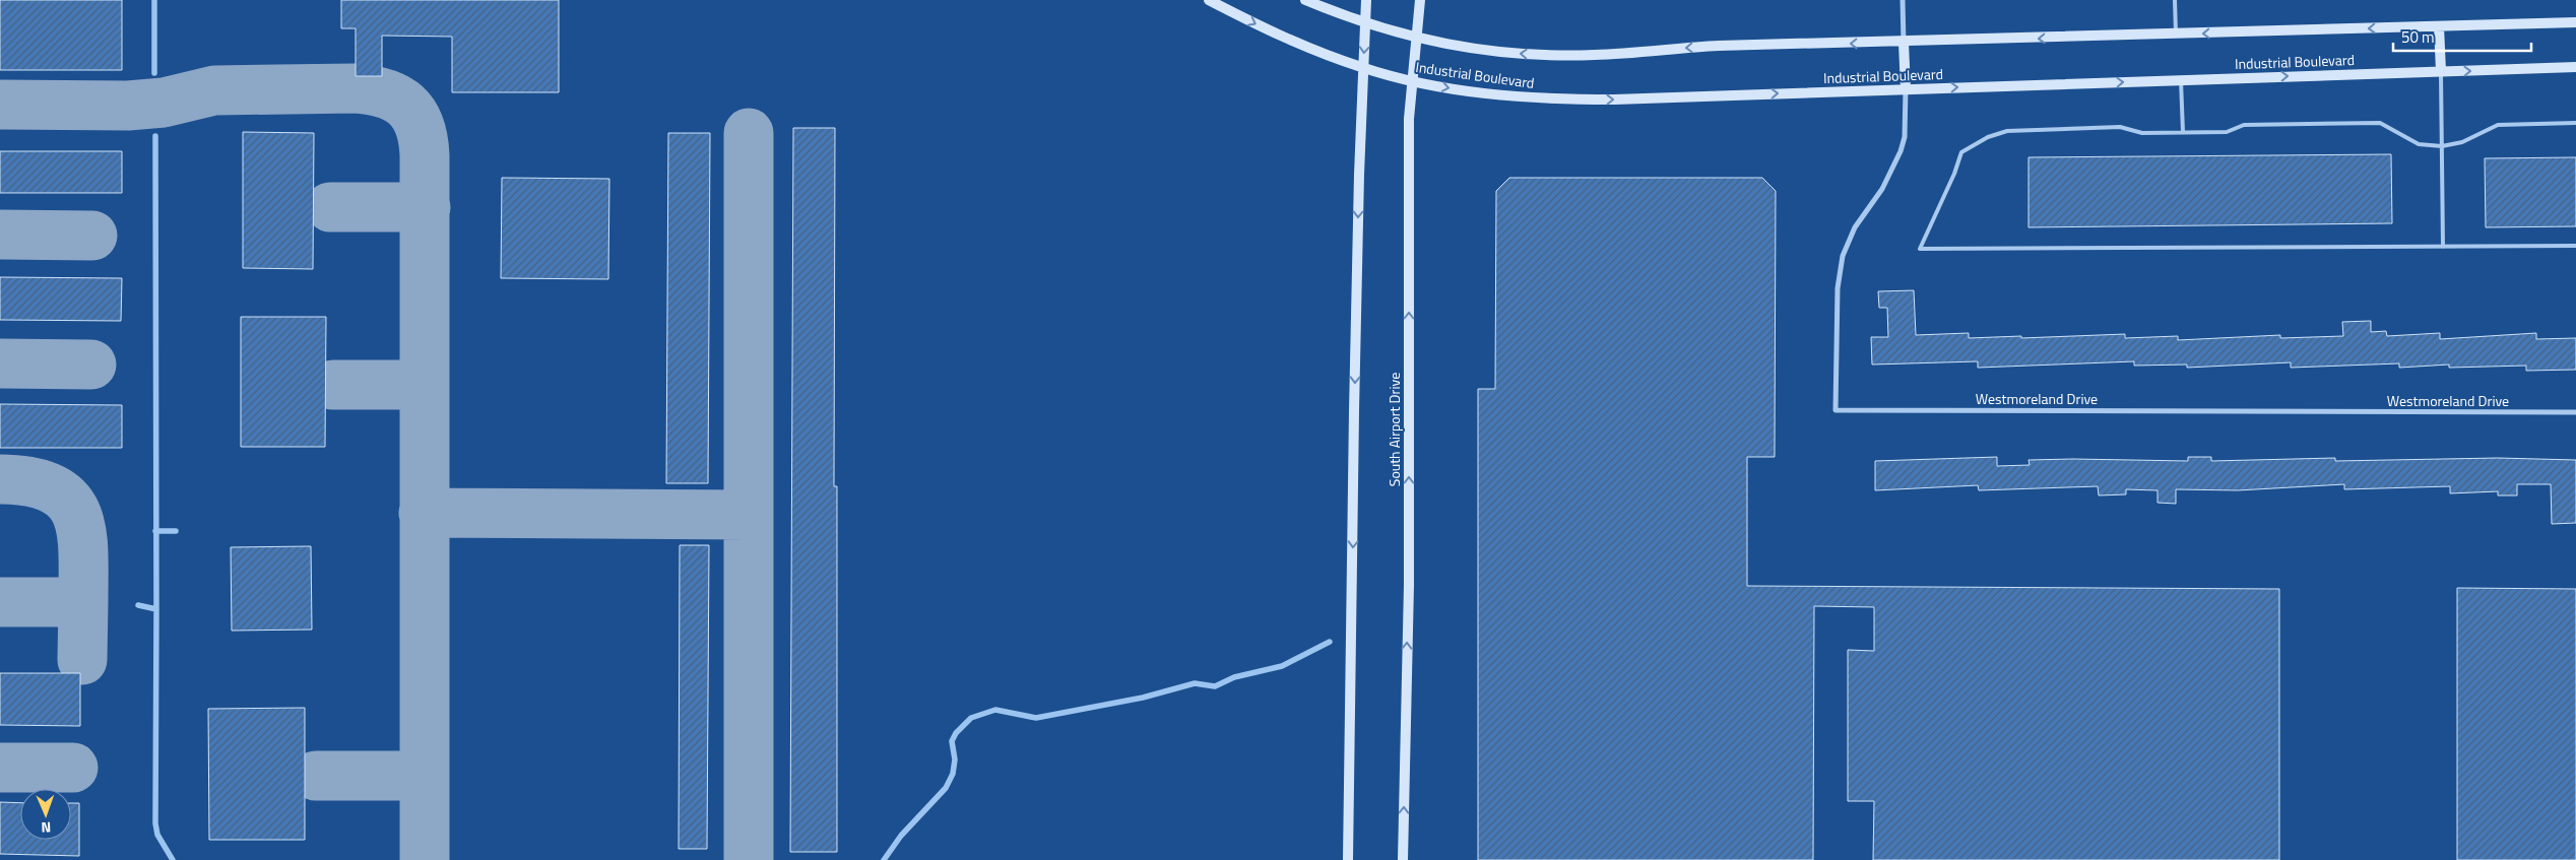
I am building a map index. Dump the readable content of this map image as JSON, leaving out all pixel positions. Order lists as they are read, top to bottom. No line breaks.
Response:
{"streets":{"main road":["Industrial Boulevard","South Airport Drive"],"street":["Westmoreland Drive"]},"crossings":[["Industrial Boulevard","Westmoreland Drive"],["Industrial Boulevard","South Airport Drive"]],"scale_bar":"50 m","north":"bottom"}
